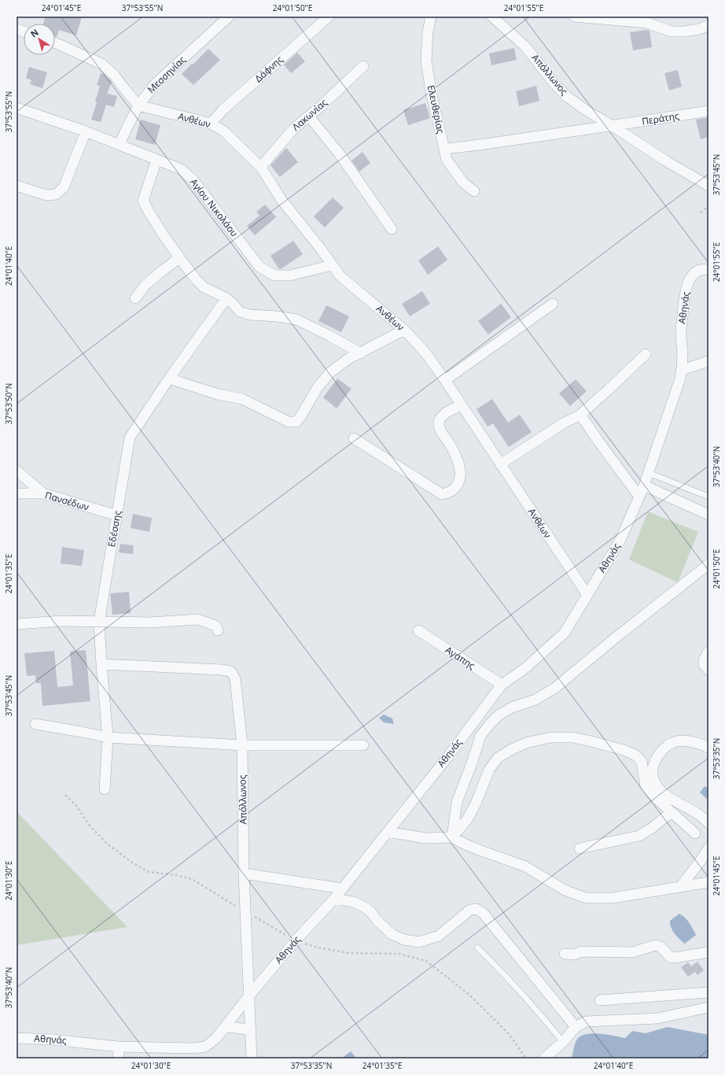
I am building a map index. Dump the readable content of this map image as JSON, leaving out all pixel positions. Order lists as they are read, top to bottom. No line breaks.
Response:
{"streets":{"street":["Δάφνης","Μεσσηνίας","Απόλλωνος","Ελευθερίας","Λακωνίας","Περάτης","Ανθέων","Αγίου Νικολάου","Αθηνάς","Πανσέδων","Εδέσσης","Αγάπης"]},"crossings":[["Δάφνης","Ανθέων"],["Μεσσηνίας","Ανθέων"],["Μεσσηνίας","Αγίου Νικολάου"],["Απόλλωνος","Περάτης"],["Απόλλωνος","Αθηνάς"],["Απόλλωνος","Εδέσσης"],["Ελευθερίας","Περάτης"],["Λακωνίας","Ανθέων"],["Ανθέων","Αγίου Νικολάου"],["Ανθέων","Αθηνάς"],["Αθηνάς","Αγάπης"],["Πανσέδων","Εδέσσης"]],"north":"top left","coordinates":["24°01'45\"E","37°53'55\"N","24°01'50\"E","24°01'55\"E","37°53'45\"N","24°01'40\"E","37°53'50\"N","37°53'40\"N","24°01'35\"E","37°53'35\"N","24°01'30\"E"]}
